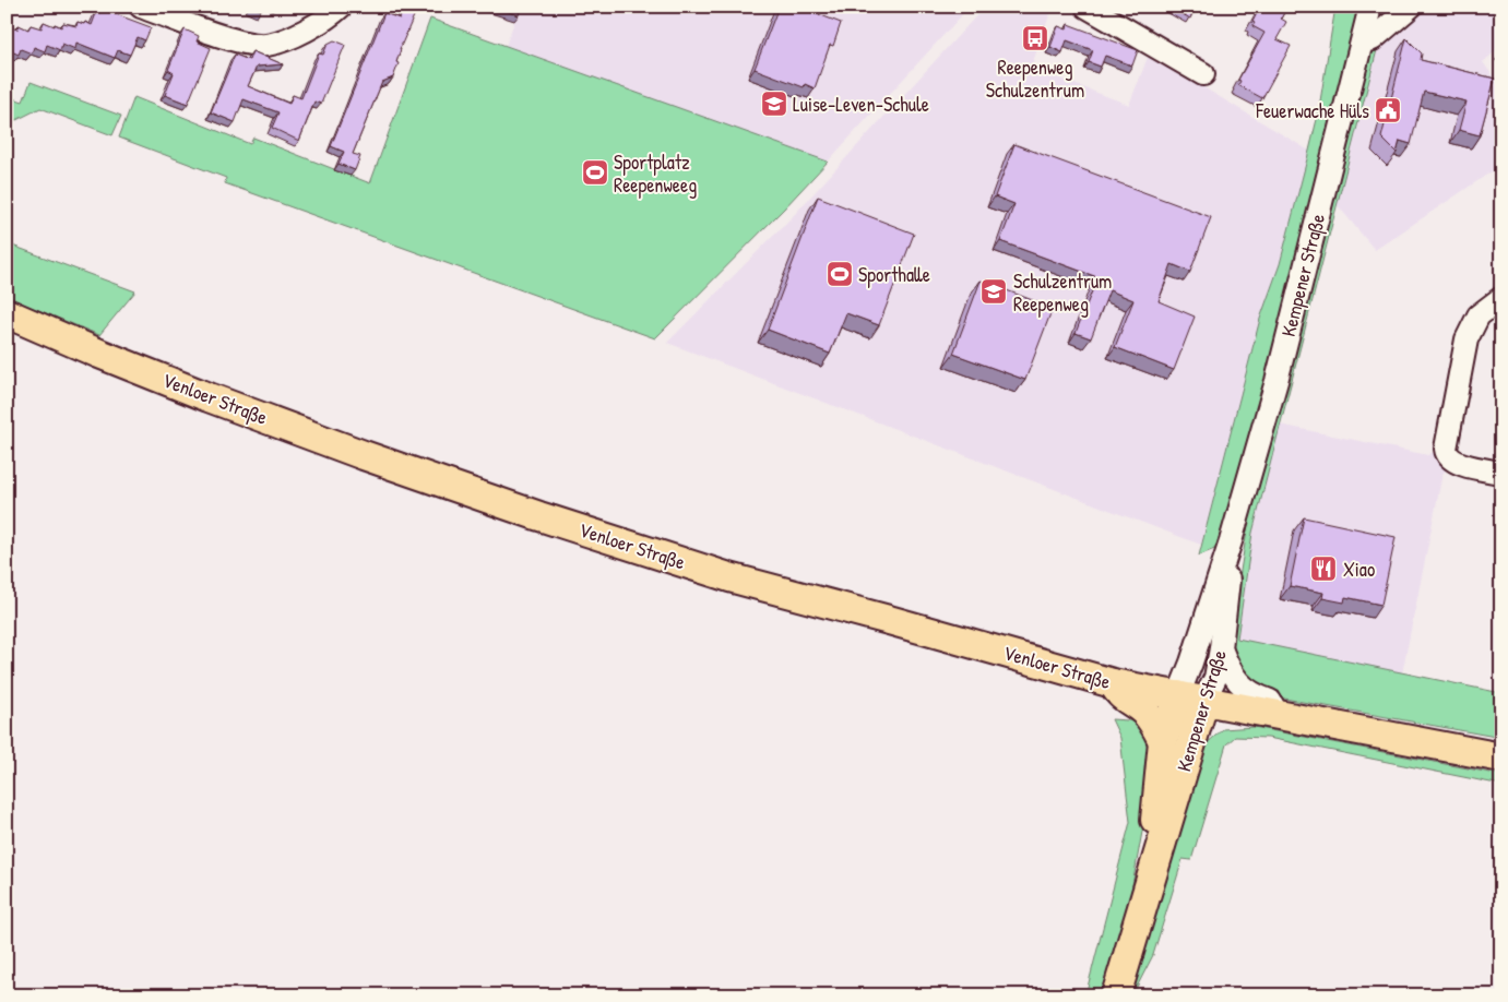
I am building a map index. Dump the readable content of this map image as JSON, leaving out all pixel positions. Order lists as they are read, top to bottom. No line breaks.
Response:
{"streets":{"main road":["Kempener Straße","Venloer Straße"]},"crossings":[["Kempener Straße","Venloer Straße"]],"places":{"bus stop":["Reepenweg Schulzentrum"],"school or university":["Luise-Leven-Schule","Schulzentrum Reepenweg"],"public building":["Feuerwache Hüls"],"sports":["Sportplatz Reepenweeg","Sporthalle"],"restaurant":["Xiao"]}}
